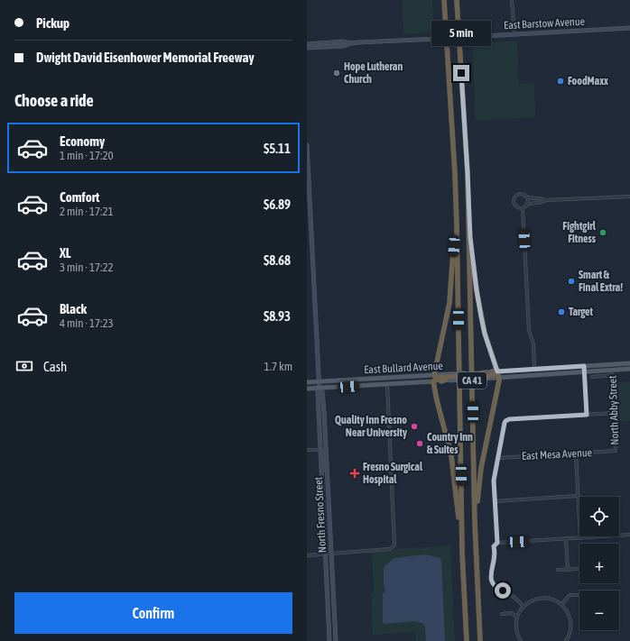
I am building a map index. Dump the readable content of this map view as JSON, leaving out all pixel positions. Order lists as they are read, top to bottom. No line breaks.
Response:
{"streets":{"highway":["CA 41"],"main road":["East Barstow Avenue","East Bullard Avenue","North Fresno Street"],"street":["North Abby Street","East Mesa Avenue"]},"crossings":[["East Bullard Avenue","North Fresno Street"],["North Abby Street","East Mesa Avenue"]],"places":{"other":["Hope Lutheran Church","FoodMaxx","Fightgirl Fitness","Smart & Final Extra!","Target","Quality Inn Fresno Near University","Country Inn & Suites"],"health":["Fresno Surgical Hospital"]},"page":{"banner":["Pickup","Dwight David Eisenhower Memorial Freeway"],"bubble":"5 min","heading":"Choose a ride","list":[{"name":"Economy","note":"1 min · 17:20","value":"$5.11"},{"name":"Comfort","note":"2 min · 17:21","value":"$6.89"},{"name":"XL","note":"3 min · 17:22","value":"$8.68"},{"name":"Black","note":"4 min · 17:23","value":"$8.93"}],"pay":["Cash","1.7 km"],"map_buttons":["+","−"],"buttons":"Confirm"}}
